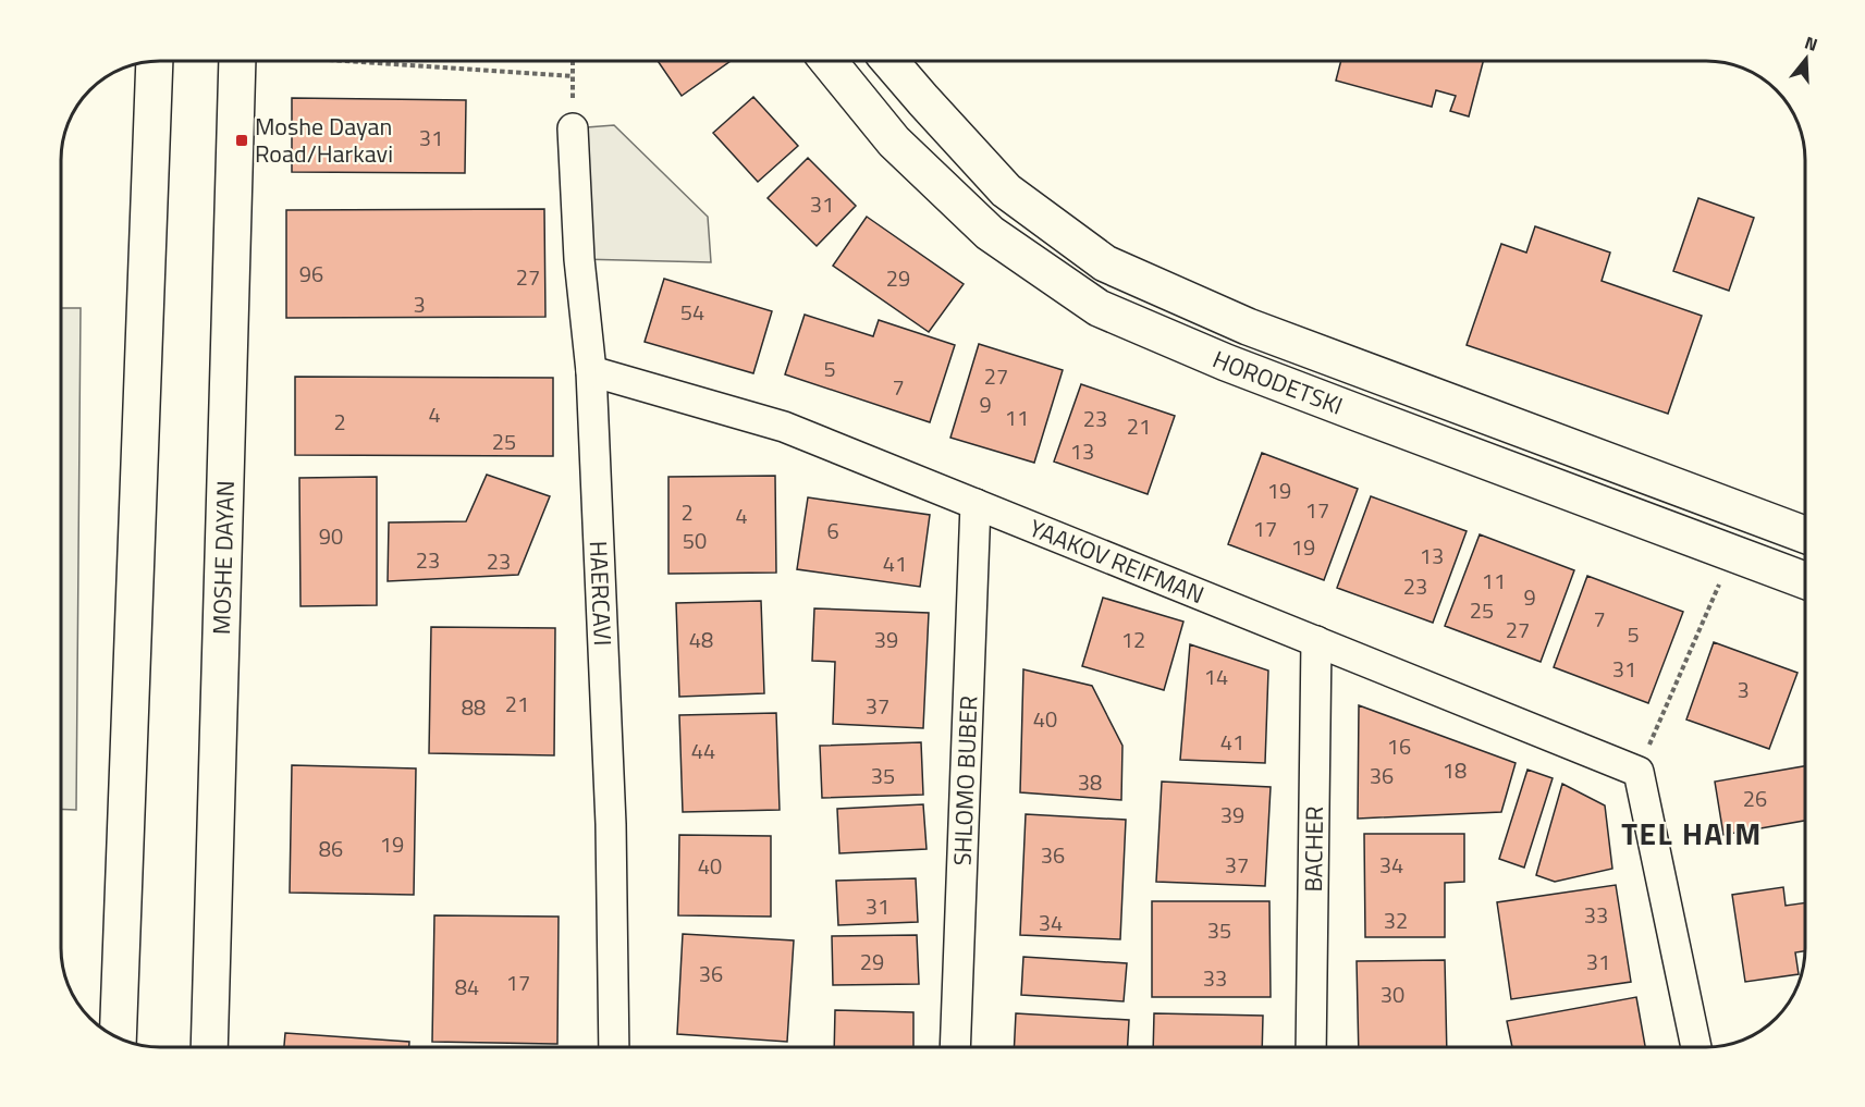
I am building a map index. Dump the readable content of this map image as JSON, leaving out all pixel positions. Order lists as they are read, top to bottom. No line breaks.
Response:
{"streets":{"street":["HORODETSKI","MOSHE DAYAN","YAAKOV REIFMAN","HAERCAVI","SHLOMO BUBER","BACHER"]},"crossings":[["YAAKOV REIFMAN","HAERCAVI"],["YAAKOV REIFMAN","SHLOMO BUBER"],["YAAKOV REIFMAN","BACHER"]],"districts":["TEL HAIM"],"places":{"transit":["Moshe Dayan Road/Harkavi"]},"house_numbers":["31","31","96","27","29","3","54","5","27","7","9","4","11","23","2","21","25","13","19","17","2","4","17","6","90","50","19","13","23","23","41","11","23","9","25","7","27","5","48","39","12","31","14","3","21","37","88","40","41","16","44","18","35","36","38","26","39","19","86","36","37","34","40","31","33","32","34","35","29","31","36","33","17","84","30"],"north":"top"}
